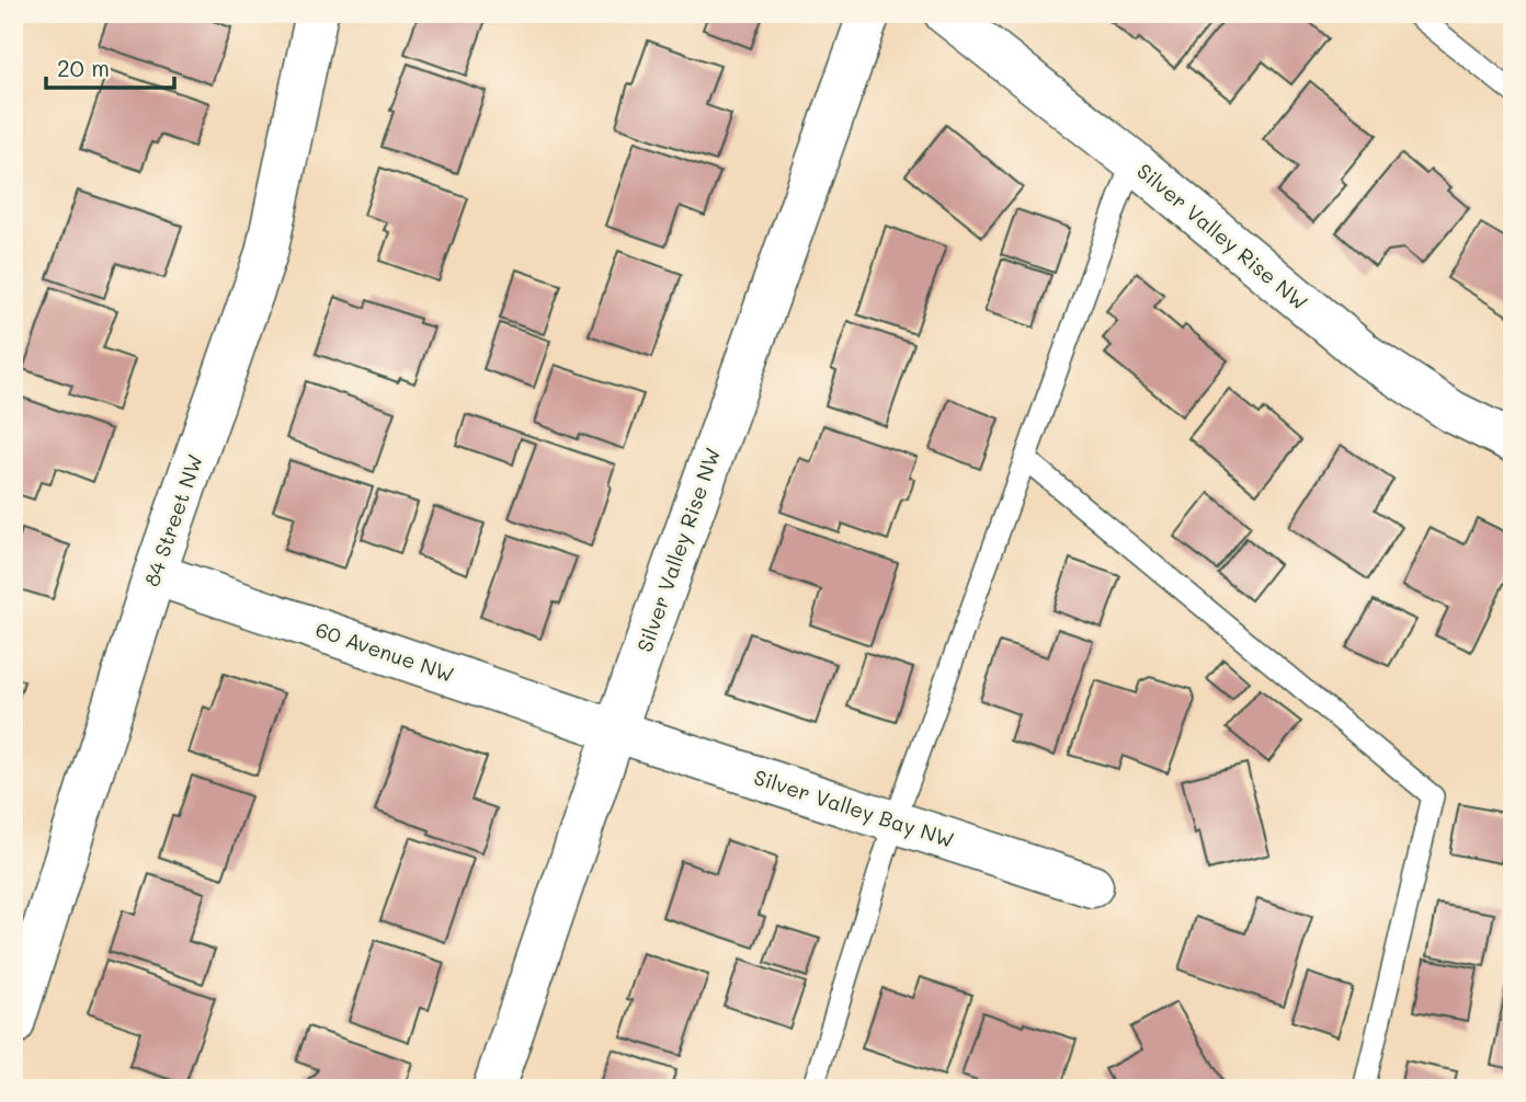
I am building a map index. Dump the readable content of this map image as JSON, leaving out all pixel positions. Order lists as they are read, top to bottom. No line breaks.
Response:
{"streets":{"street":["Silver Valley Rise NW","84 Street NW","60 Avenue NW","Silver Valley Bay NW"]},"crossings":[["Silver Valley Rise NW","60 Avenue NW"],["Silver Valley Rise NW","Silver Valley Bay NW"],["84 Street NW","60 Avenue NW"],["60 Avenue NW","Silver Valley Bay NW"]],"scale_bar":"20 m"}
